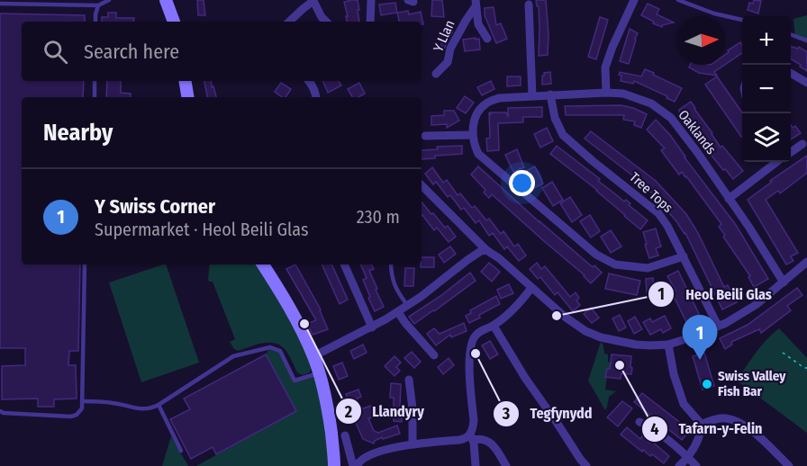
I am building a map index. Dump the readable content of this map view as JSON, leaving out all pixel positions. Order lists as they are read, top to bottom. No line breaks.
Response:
{"streets":{"street":["Y Llan","Oaklands","Tree Tops"]},"crossings":[["Oaklands","Tree Tops"]],"places":["Heol Beili Glas","Llandyry","Tegfynydd","Tafarn-y-Felin","Swiss Valley Fish Bar"],"north":"right","page":{"map_buttons":["+","−"],"search":"Search here","heading":"Nearby","list":[{"mark":"1","name":"Y Swiss Corner","note":"Supermarket · Heol Beili Glas","value":"230 m"}],"pins":"1"}}
